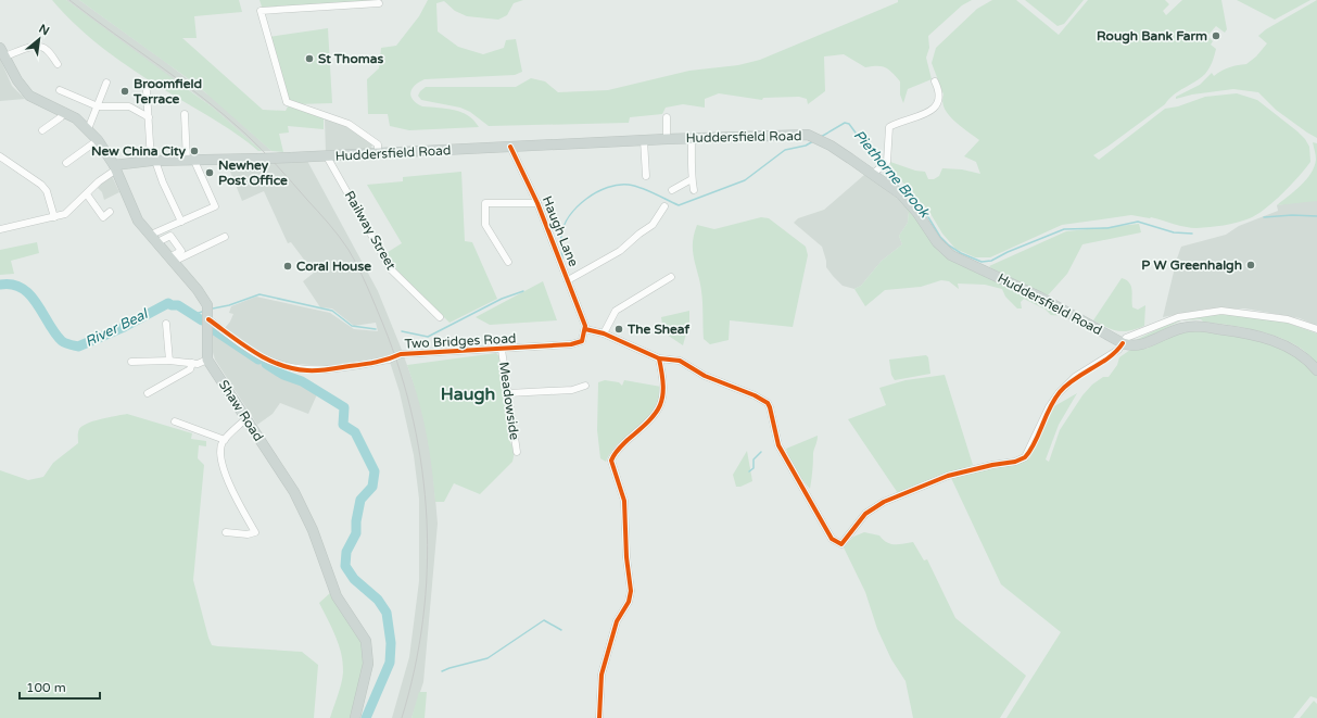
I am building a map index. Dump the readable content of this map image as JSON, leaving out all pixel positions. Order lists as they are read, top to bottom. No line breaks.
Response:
{"streets":{"main road":["Huddersfield Road","Shaw Road"],"street":["Railway Street","Haugh Lane","Two Bridges Road","Meadowside"]},"crossings":[["Huddersfield Road","Railway Street"],["Huddersfield Road","Haugh Lane"],["Haugh Lane","Two Bridges Road"],["Two Bridges Road","Meadowside"]],"districts":["Haugh"],"water":["Piethorne Brook","River Beal"],"places":["Rough Bank Farm","St Thomas","Broomfield Terrace","New China City","Newhey Post Office","P W Greenhalgh","Coral House","The Sheaf"],"scale_bar":"100 m","north":"top right"}
